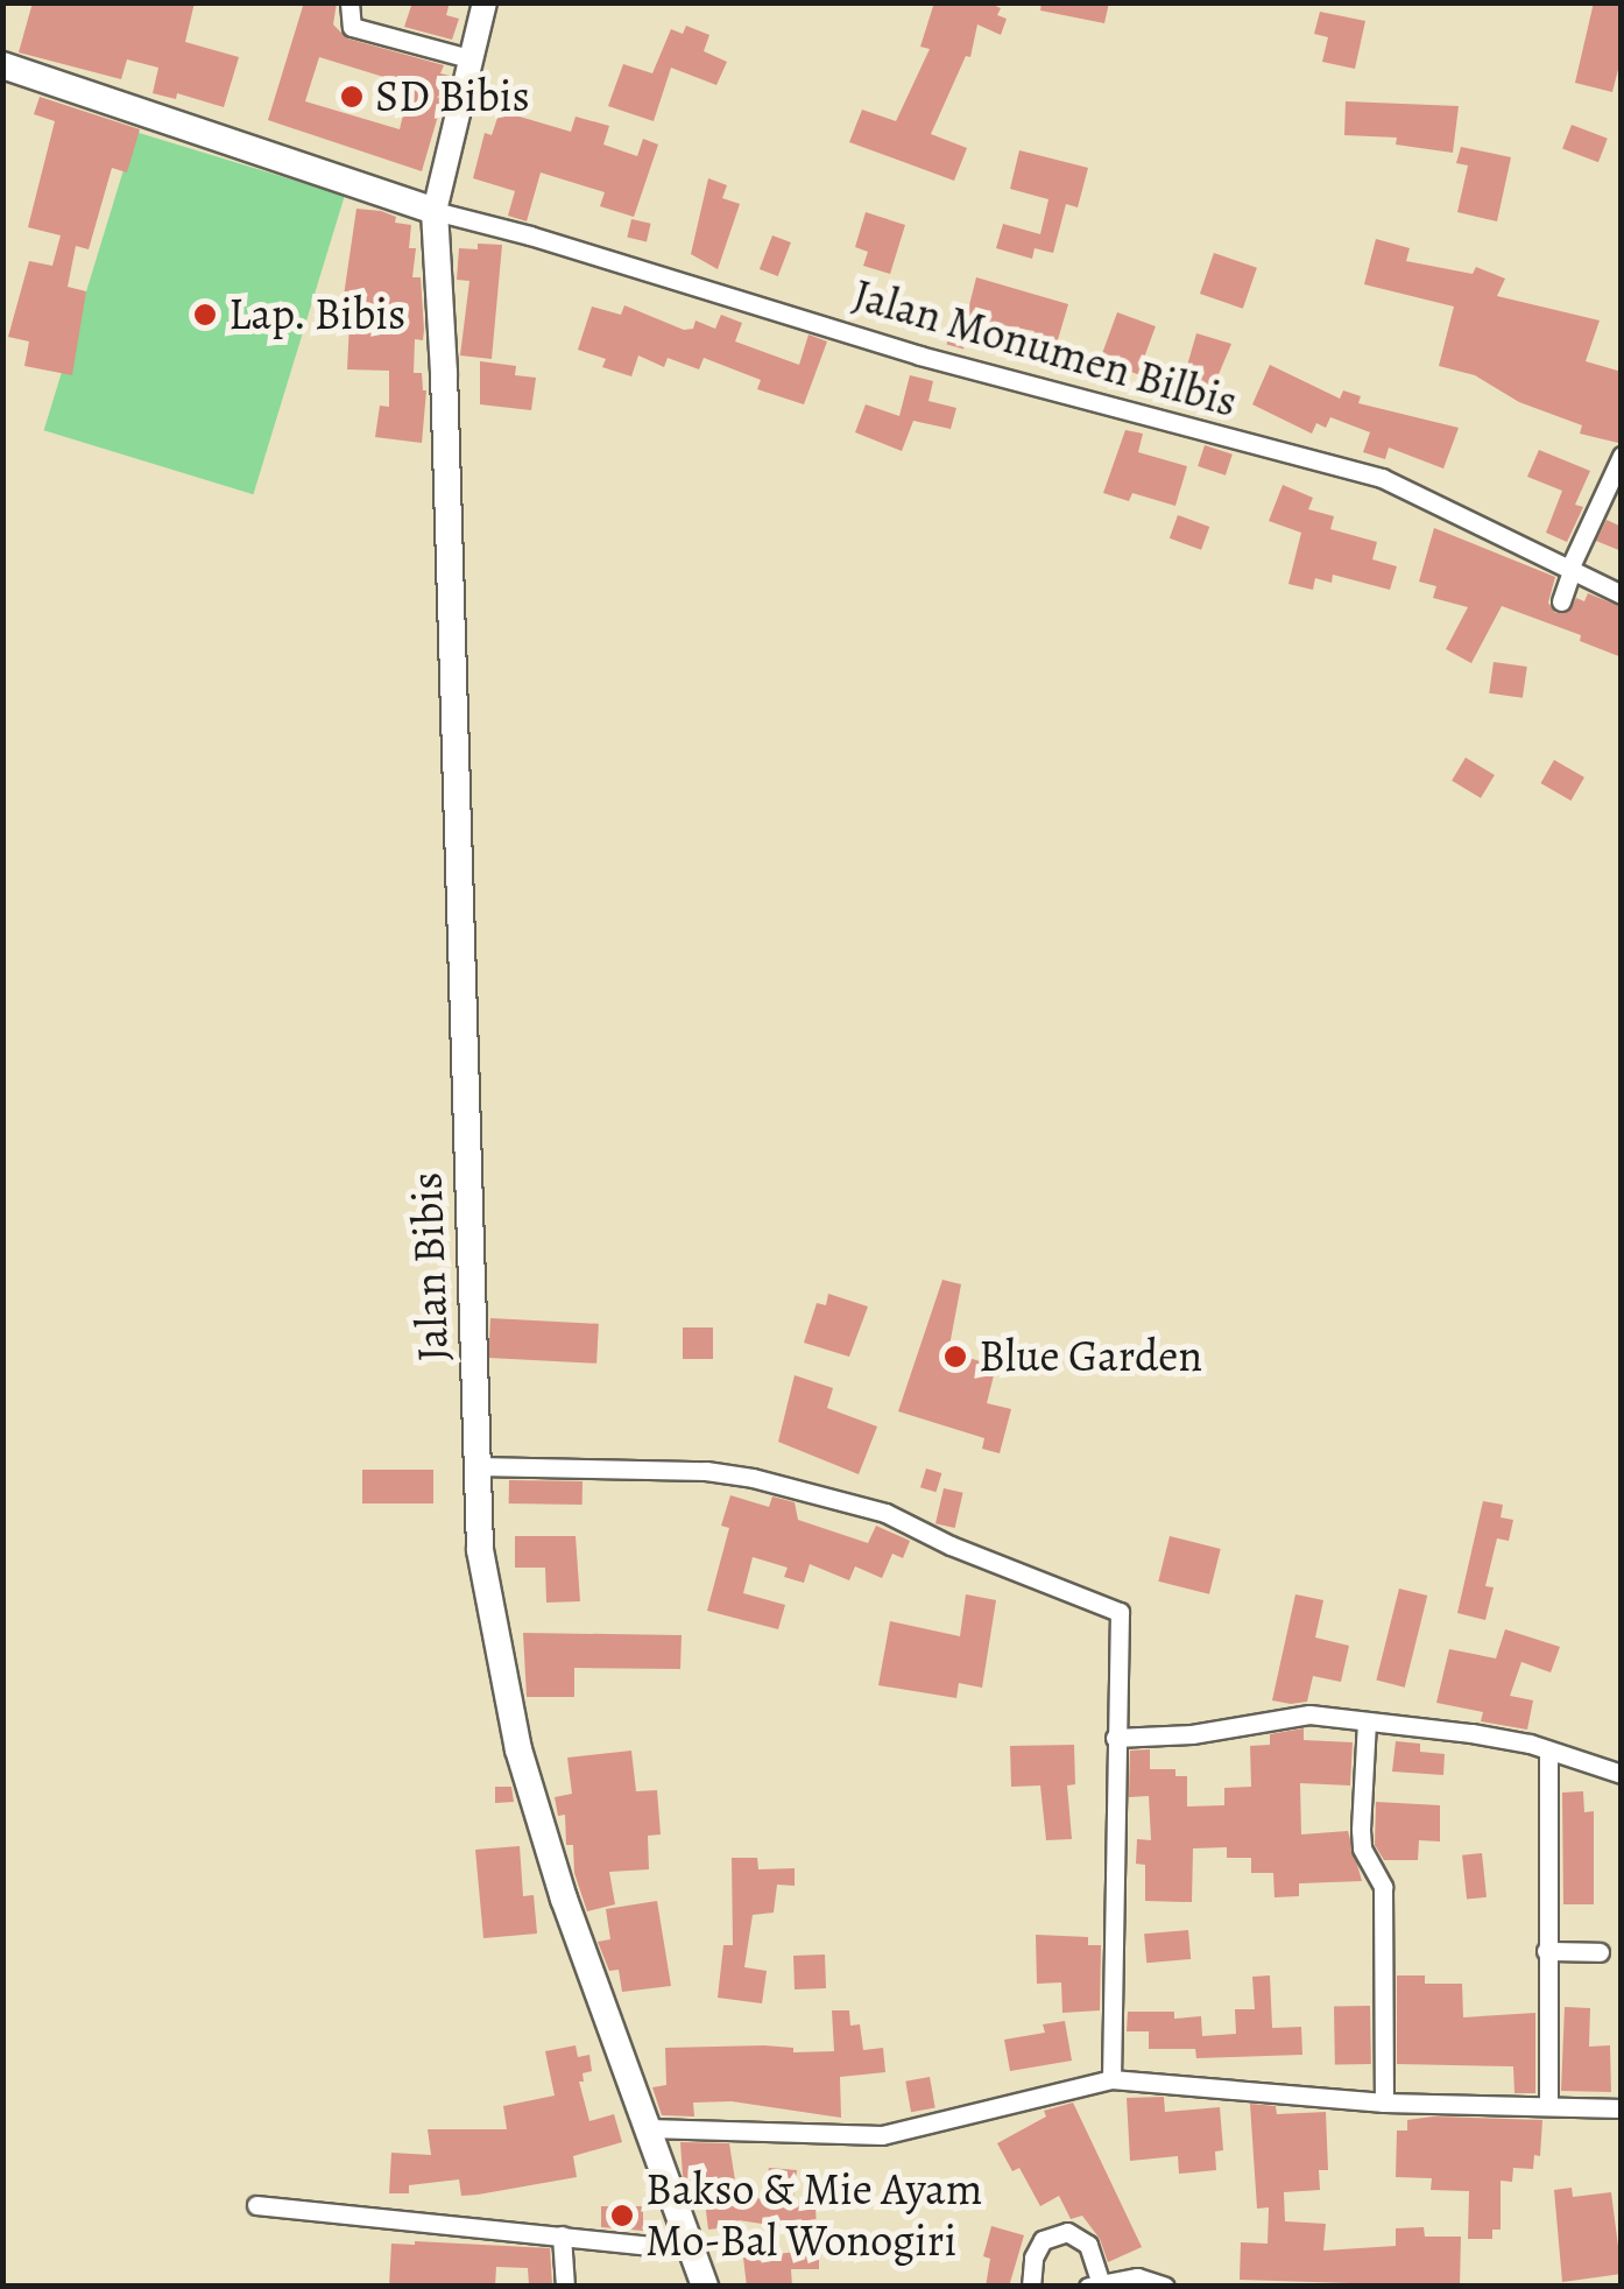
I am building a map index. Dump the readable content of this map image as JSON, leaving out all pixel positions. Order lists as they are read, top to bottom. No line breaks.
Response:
{"streets":{"main road":["Jalan Bibis"],"street":["Jalan Monumen Bilbis"]},"crossings":[["Jalan Monumen Bilbis","Jalan Bibis"]],"places":["SD Bibis","Lap. Bibis","Blue Garden","Bakso & Mie Ayam Mo-Bal Wonogiri"]}
